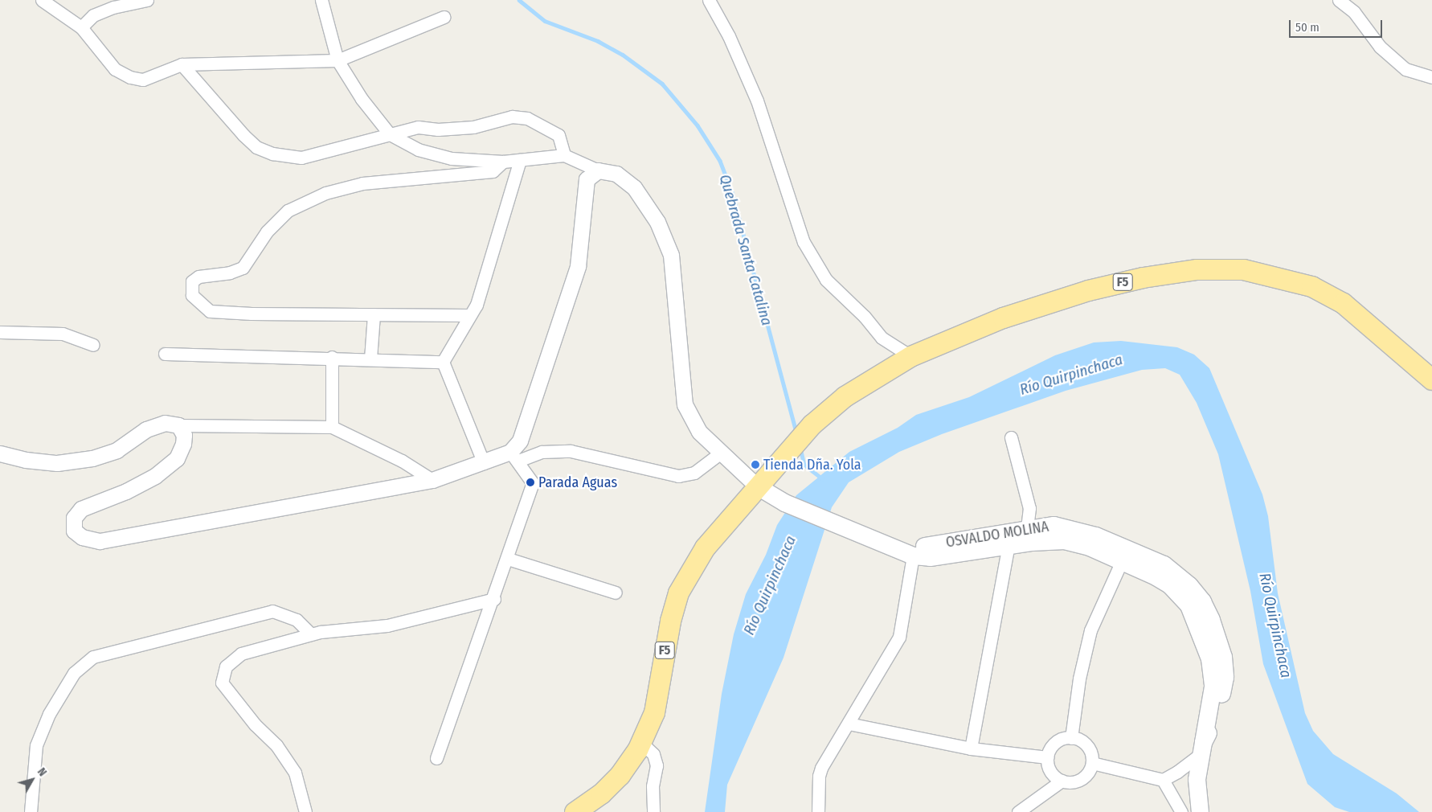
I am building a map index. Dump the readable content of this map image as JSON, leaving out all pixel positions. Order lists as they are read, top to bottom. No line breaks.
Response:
{"streets":{"highway":["F5"],"main road":["OSVALDO MOLINA"]},"water":["Quebrada Santa Catalina","Río Quirpinchaca"],"places":["Tienda Dña. Yola","Parada Aguas"],"scale_bar":"50 m","north":"top right"}
